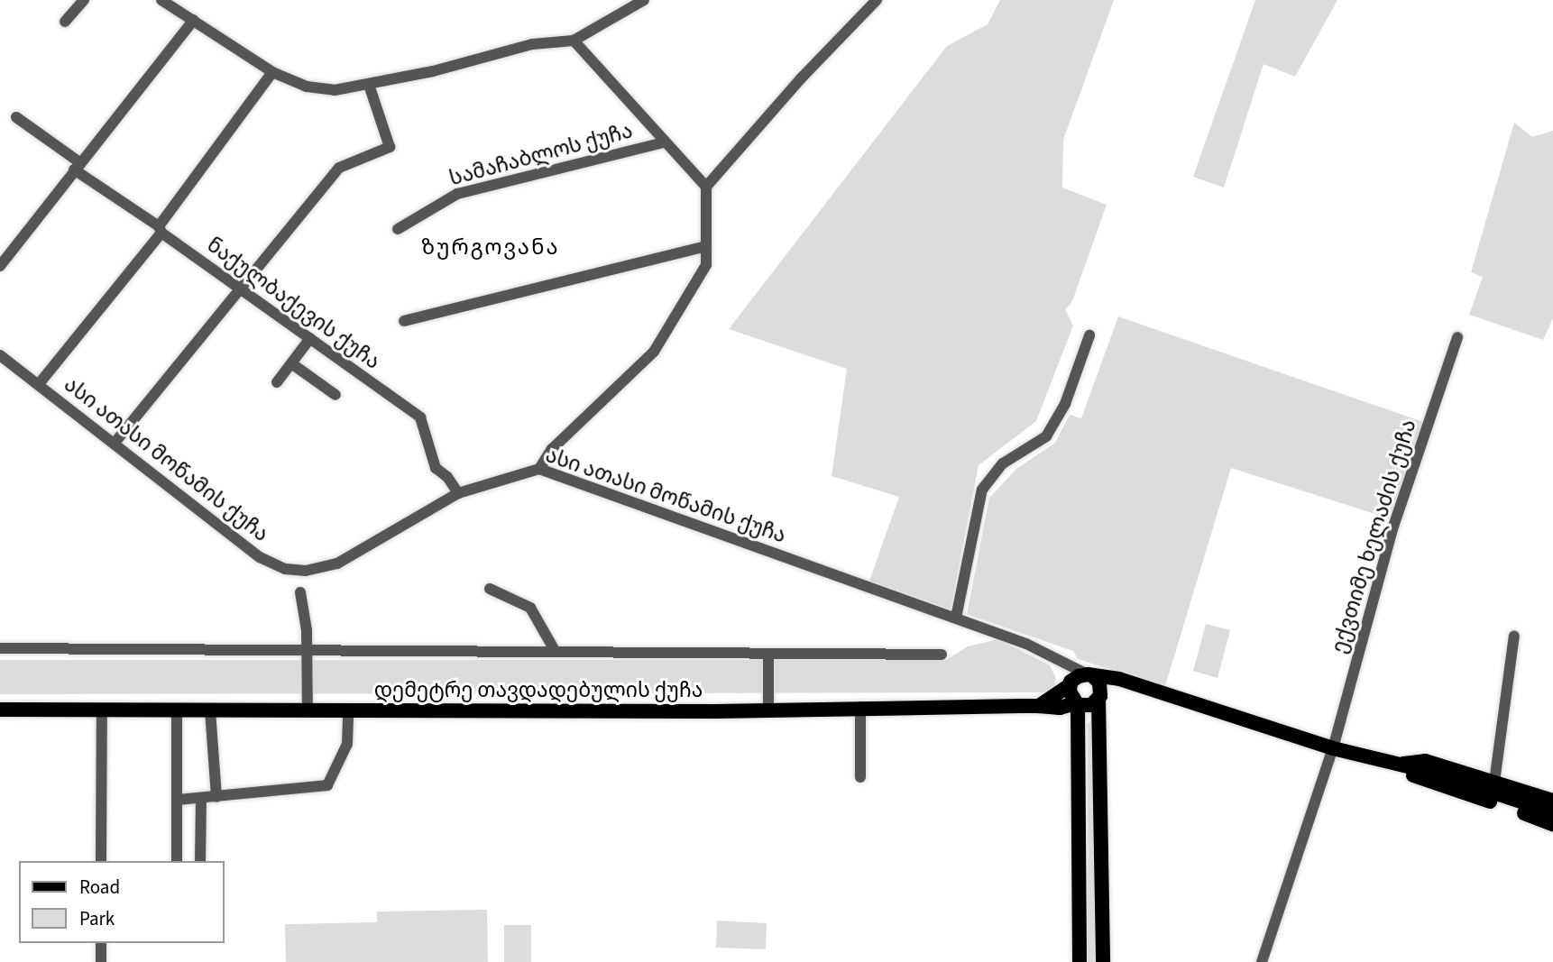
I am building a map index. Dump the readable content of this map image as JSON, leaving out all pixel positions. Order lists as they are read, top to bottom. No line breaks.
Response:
{"streets":{"main road":["დემეტრე თავდადებულის ქუჩა"],"street":["სამაჩაბლოს ქუჩა","ნაქულბაქევის ქუჩა","ასი ათასი მოწამის ქუჩა","ექვთიმე ხელაძის ქუჩა"]},"crossings":[["ნაქულბაქევის ქუჩა","ასი ათასი მოწამის ქუჩა"]],"districts":["ზურგოვანა"],"legend":["Road","Park"]}
